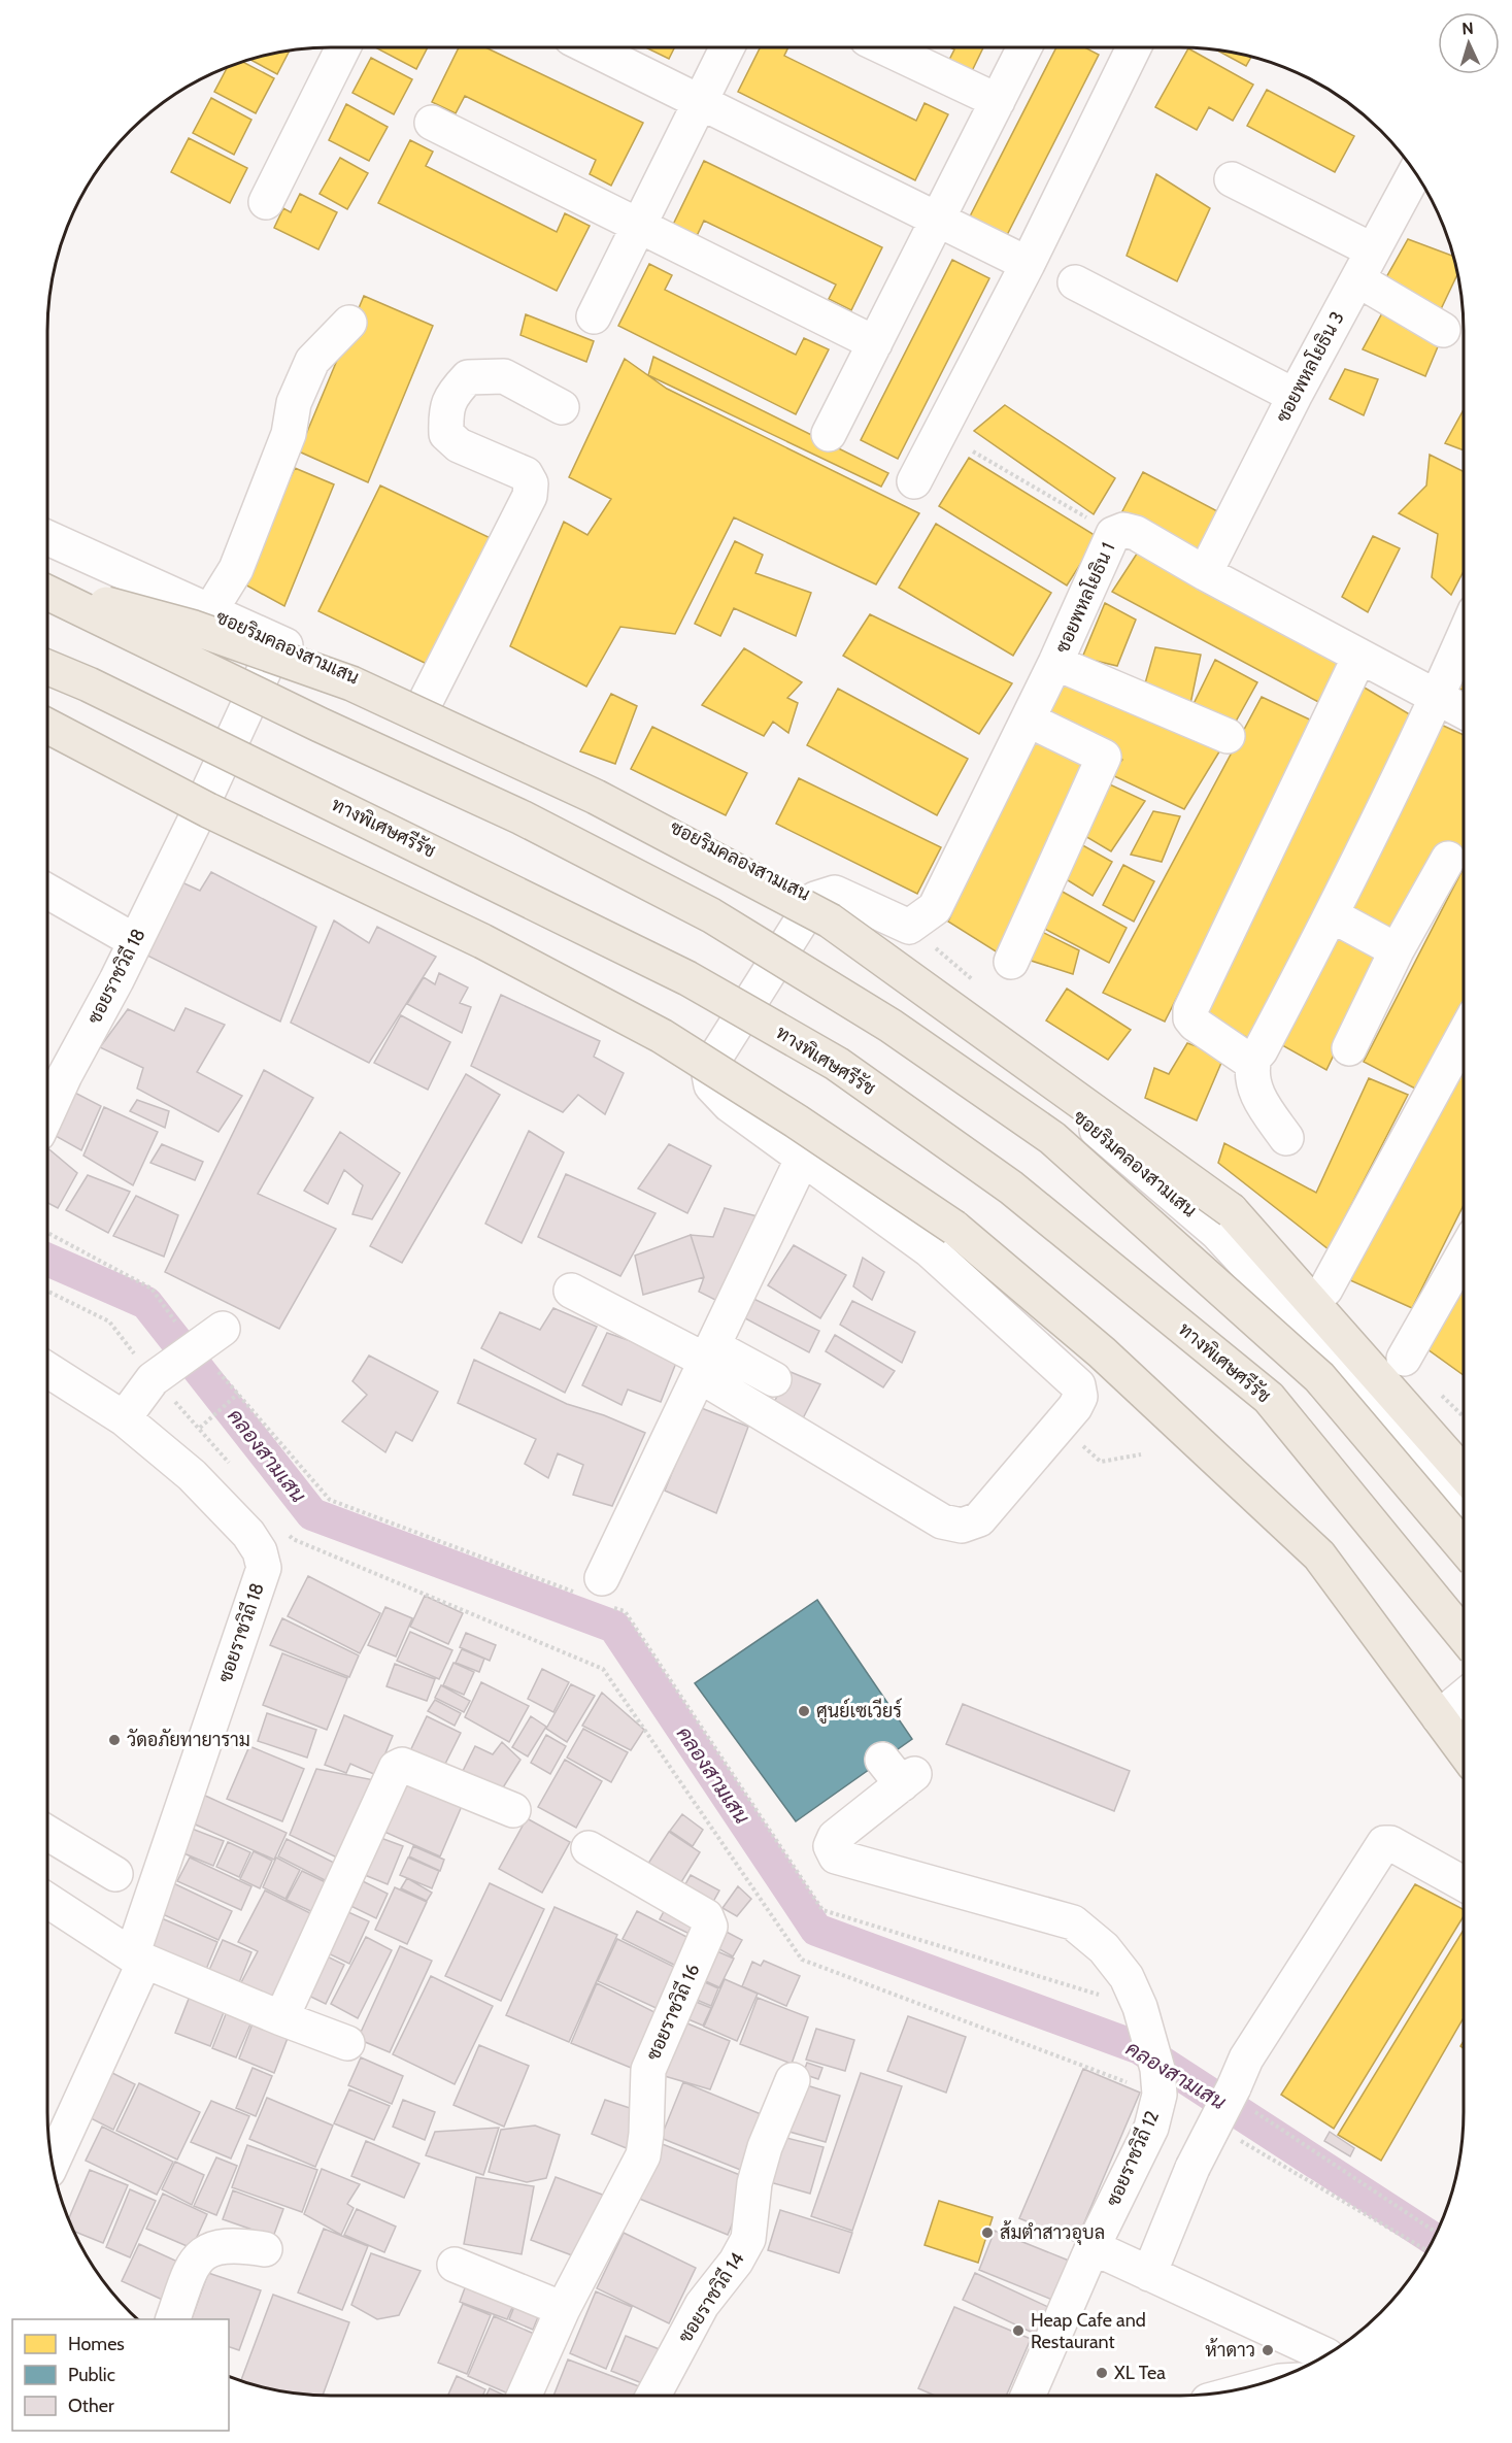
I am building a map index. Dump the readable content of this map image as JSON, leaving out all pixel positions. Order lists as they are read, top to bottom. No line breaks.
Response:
{"streets":{"highway":["ทางพิเศษศรีรัช"],"street":["ซอยพหลโยธิน 3","ซอยพหลโยธิน 1","ซอยริมคลองสามเสน","ซอยราชวิถี 18","ซอยราชวิถี 16","ซอยราชวิถี 12","ซอยราชวิถี 14"]},"crossings":[["ซอยพหลโยธิน 3","ซอยพหลโยธิน 1"],["ซอยพหลโยธิน 1","ซอยริมคลองสามเสน"],["ซอยริมคลองสามเสน","ซอยราชวิถี 18"]],"water":["คลองสามเสน"],"places":["ศูนย์เซเวียร์","วัดอภัยทายาราม","ส้มตำสาวอุบล","Heap Cafe and Restaurant","ห้าดาว","XL Tea"],"legend":["Homes","Public","Other"],"north":"top"}
